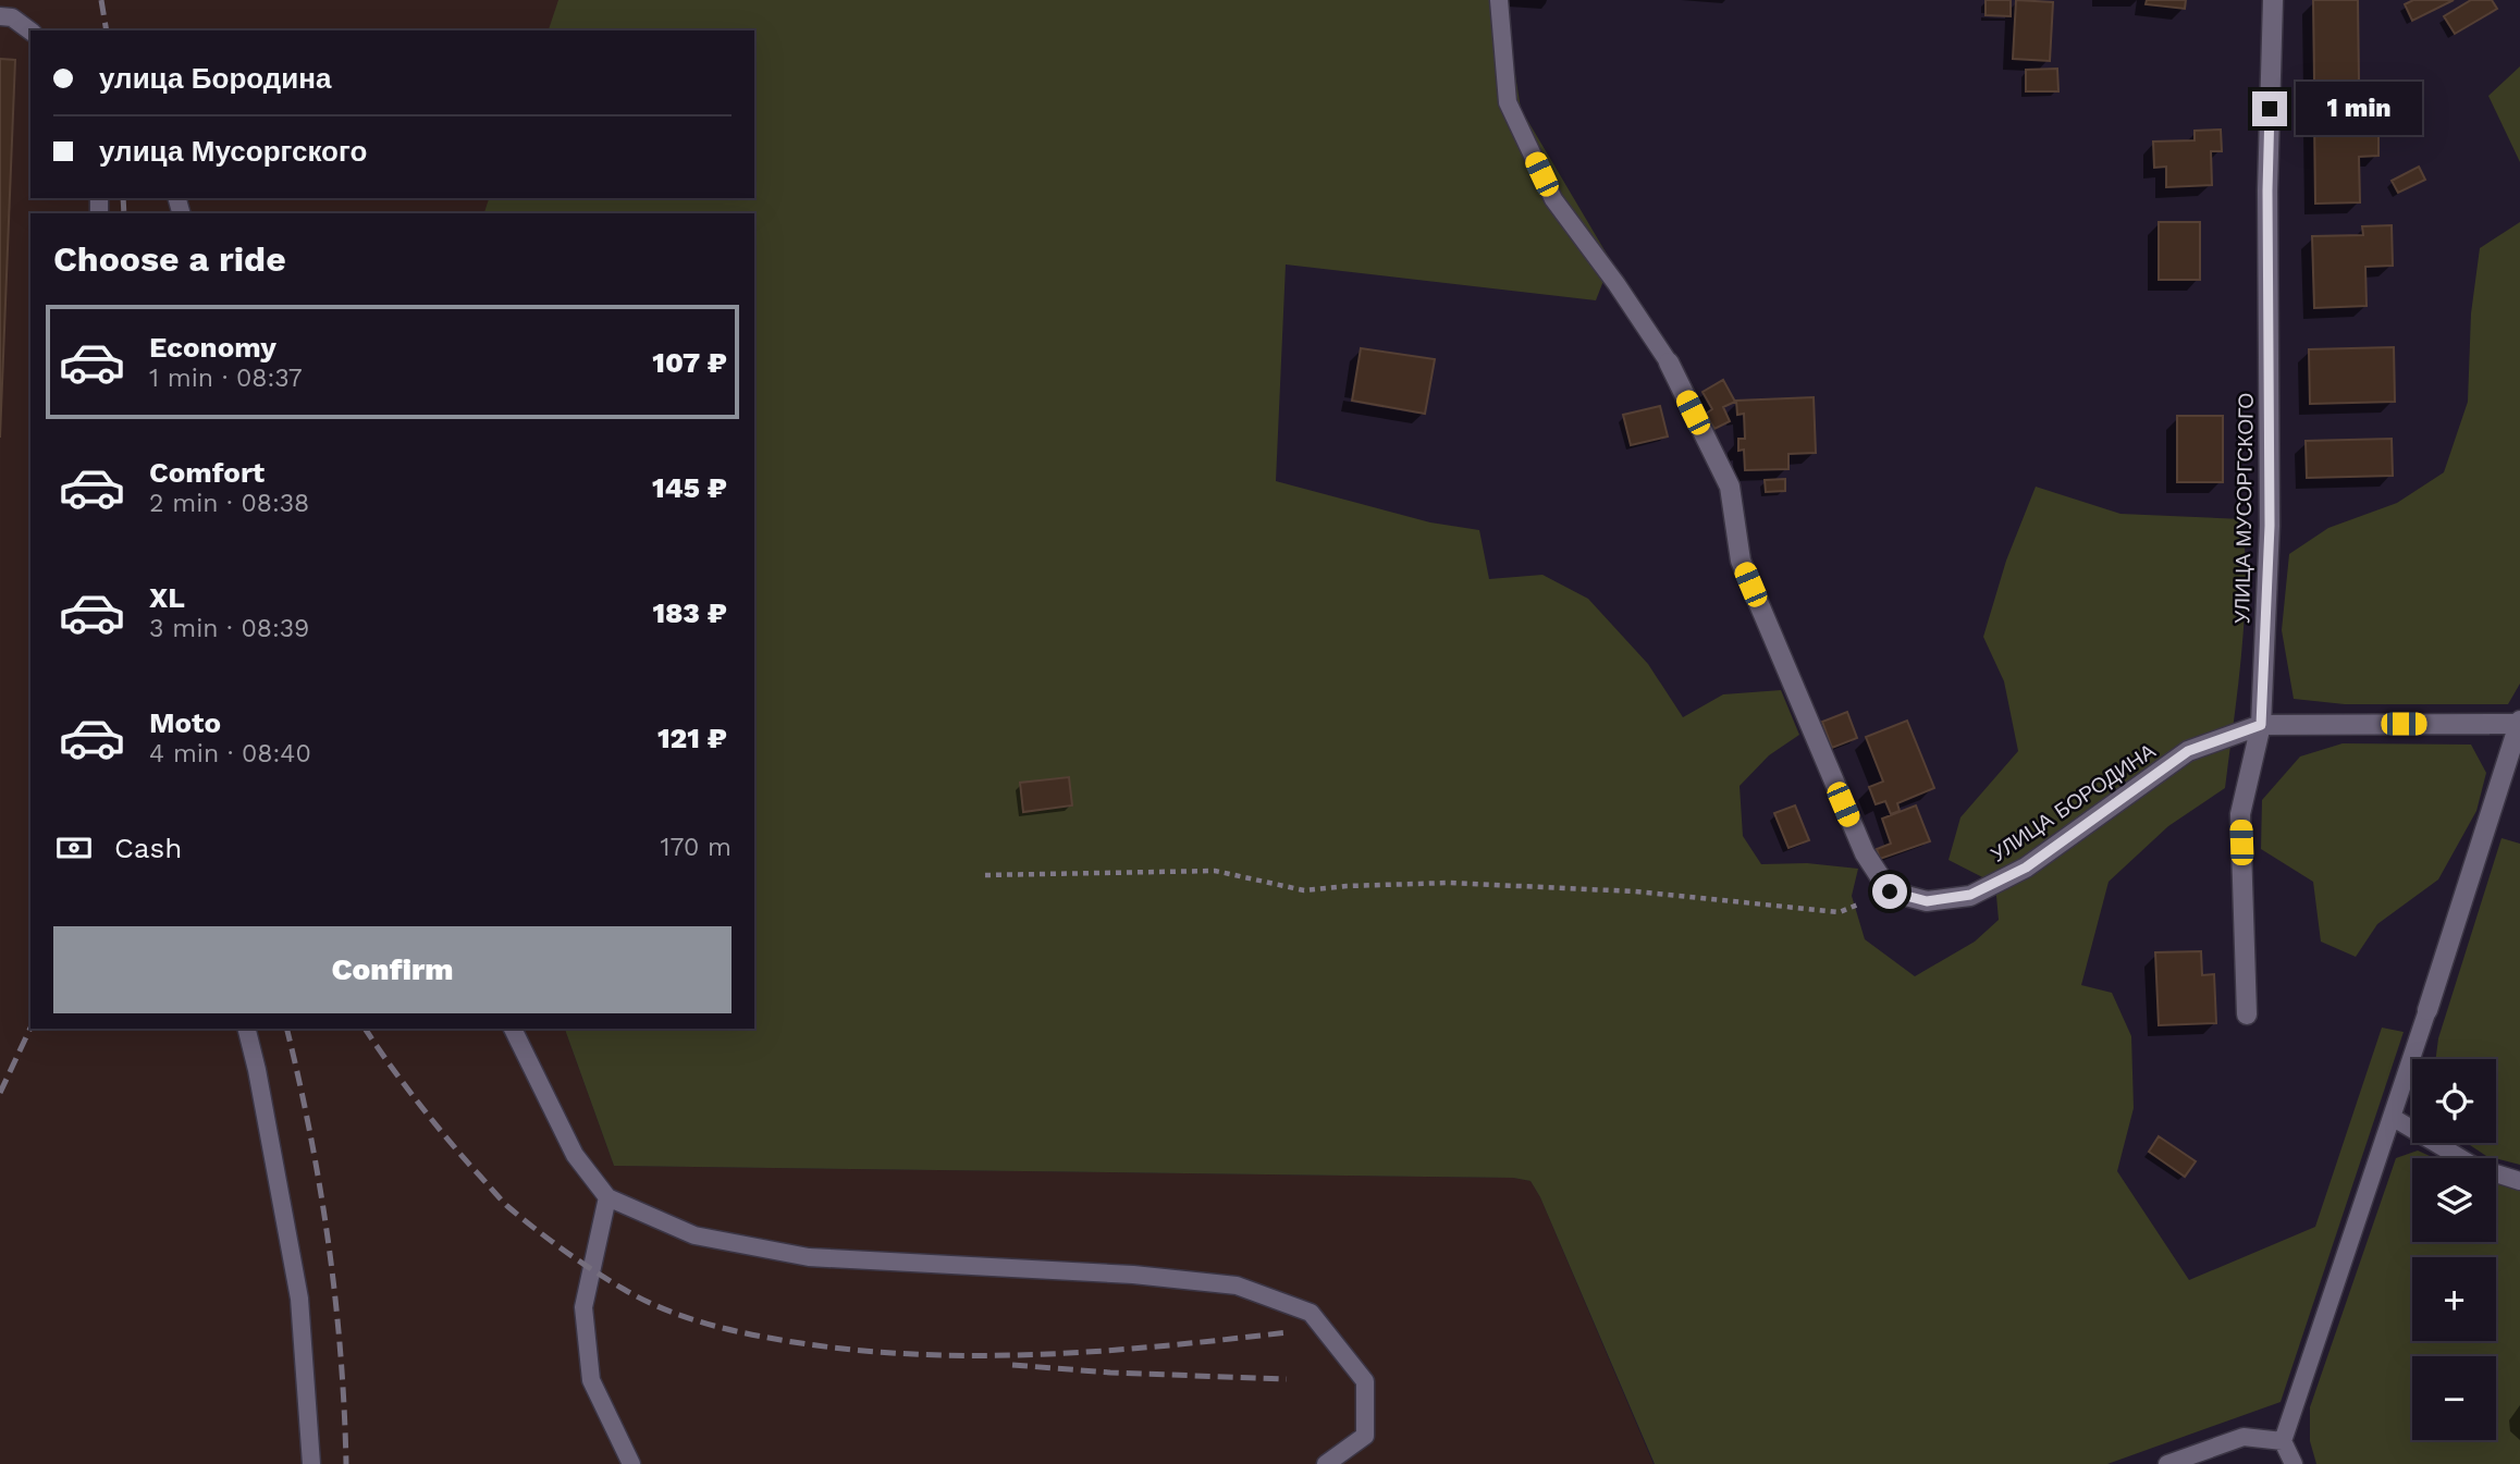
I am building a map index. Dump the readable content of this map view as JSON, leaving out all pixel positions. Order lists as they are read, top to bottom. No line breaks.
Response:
{"streets":{"street":["УЛИЦА МУСОРГСКОГО","УЛИЦА БОРОДИНА"]},"crossings":[["УЛИЦА МУСОРГСКОГО","УЛИЦА БОРОДИНА"]],"page":{"banner":["улица Бородина","улица Мусоргского"],"bubble":"1 min","heading":"Choose a ride","list":[{"name":"Economy","note":"1 min · 08:37","value":"107 ₽"},{"name":"Comfort","note":"2 min · 08:38","value":"145 ₽"},{"name":"XL","note":"3 min · 08:39","value":"183 ₽"},{"name":"Moto","note":"4 min · 08:40","value":"121 ₽"}],"pay":["Cash","170 m"],"buttons":"Confirm","map_buttons":["+","−"]}}
